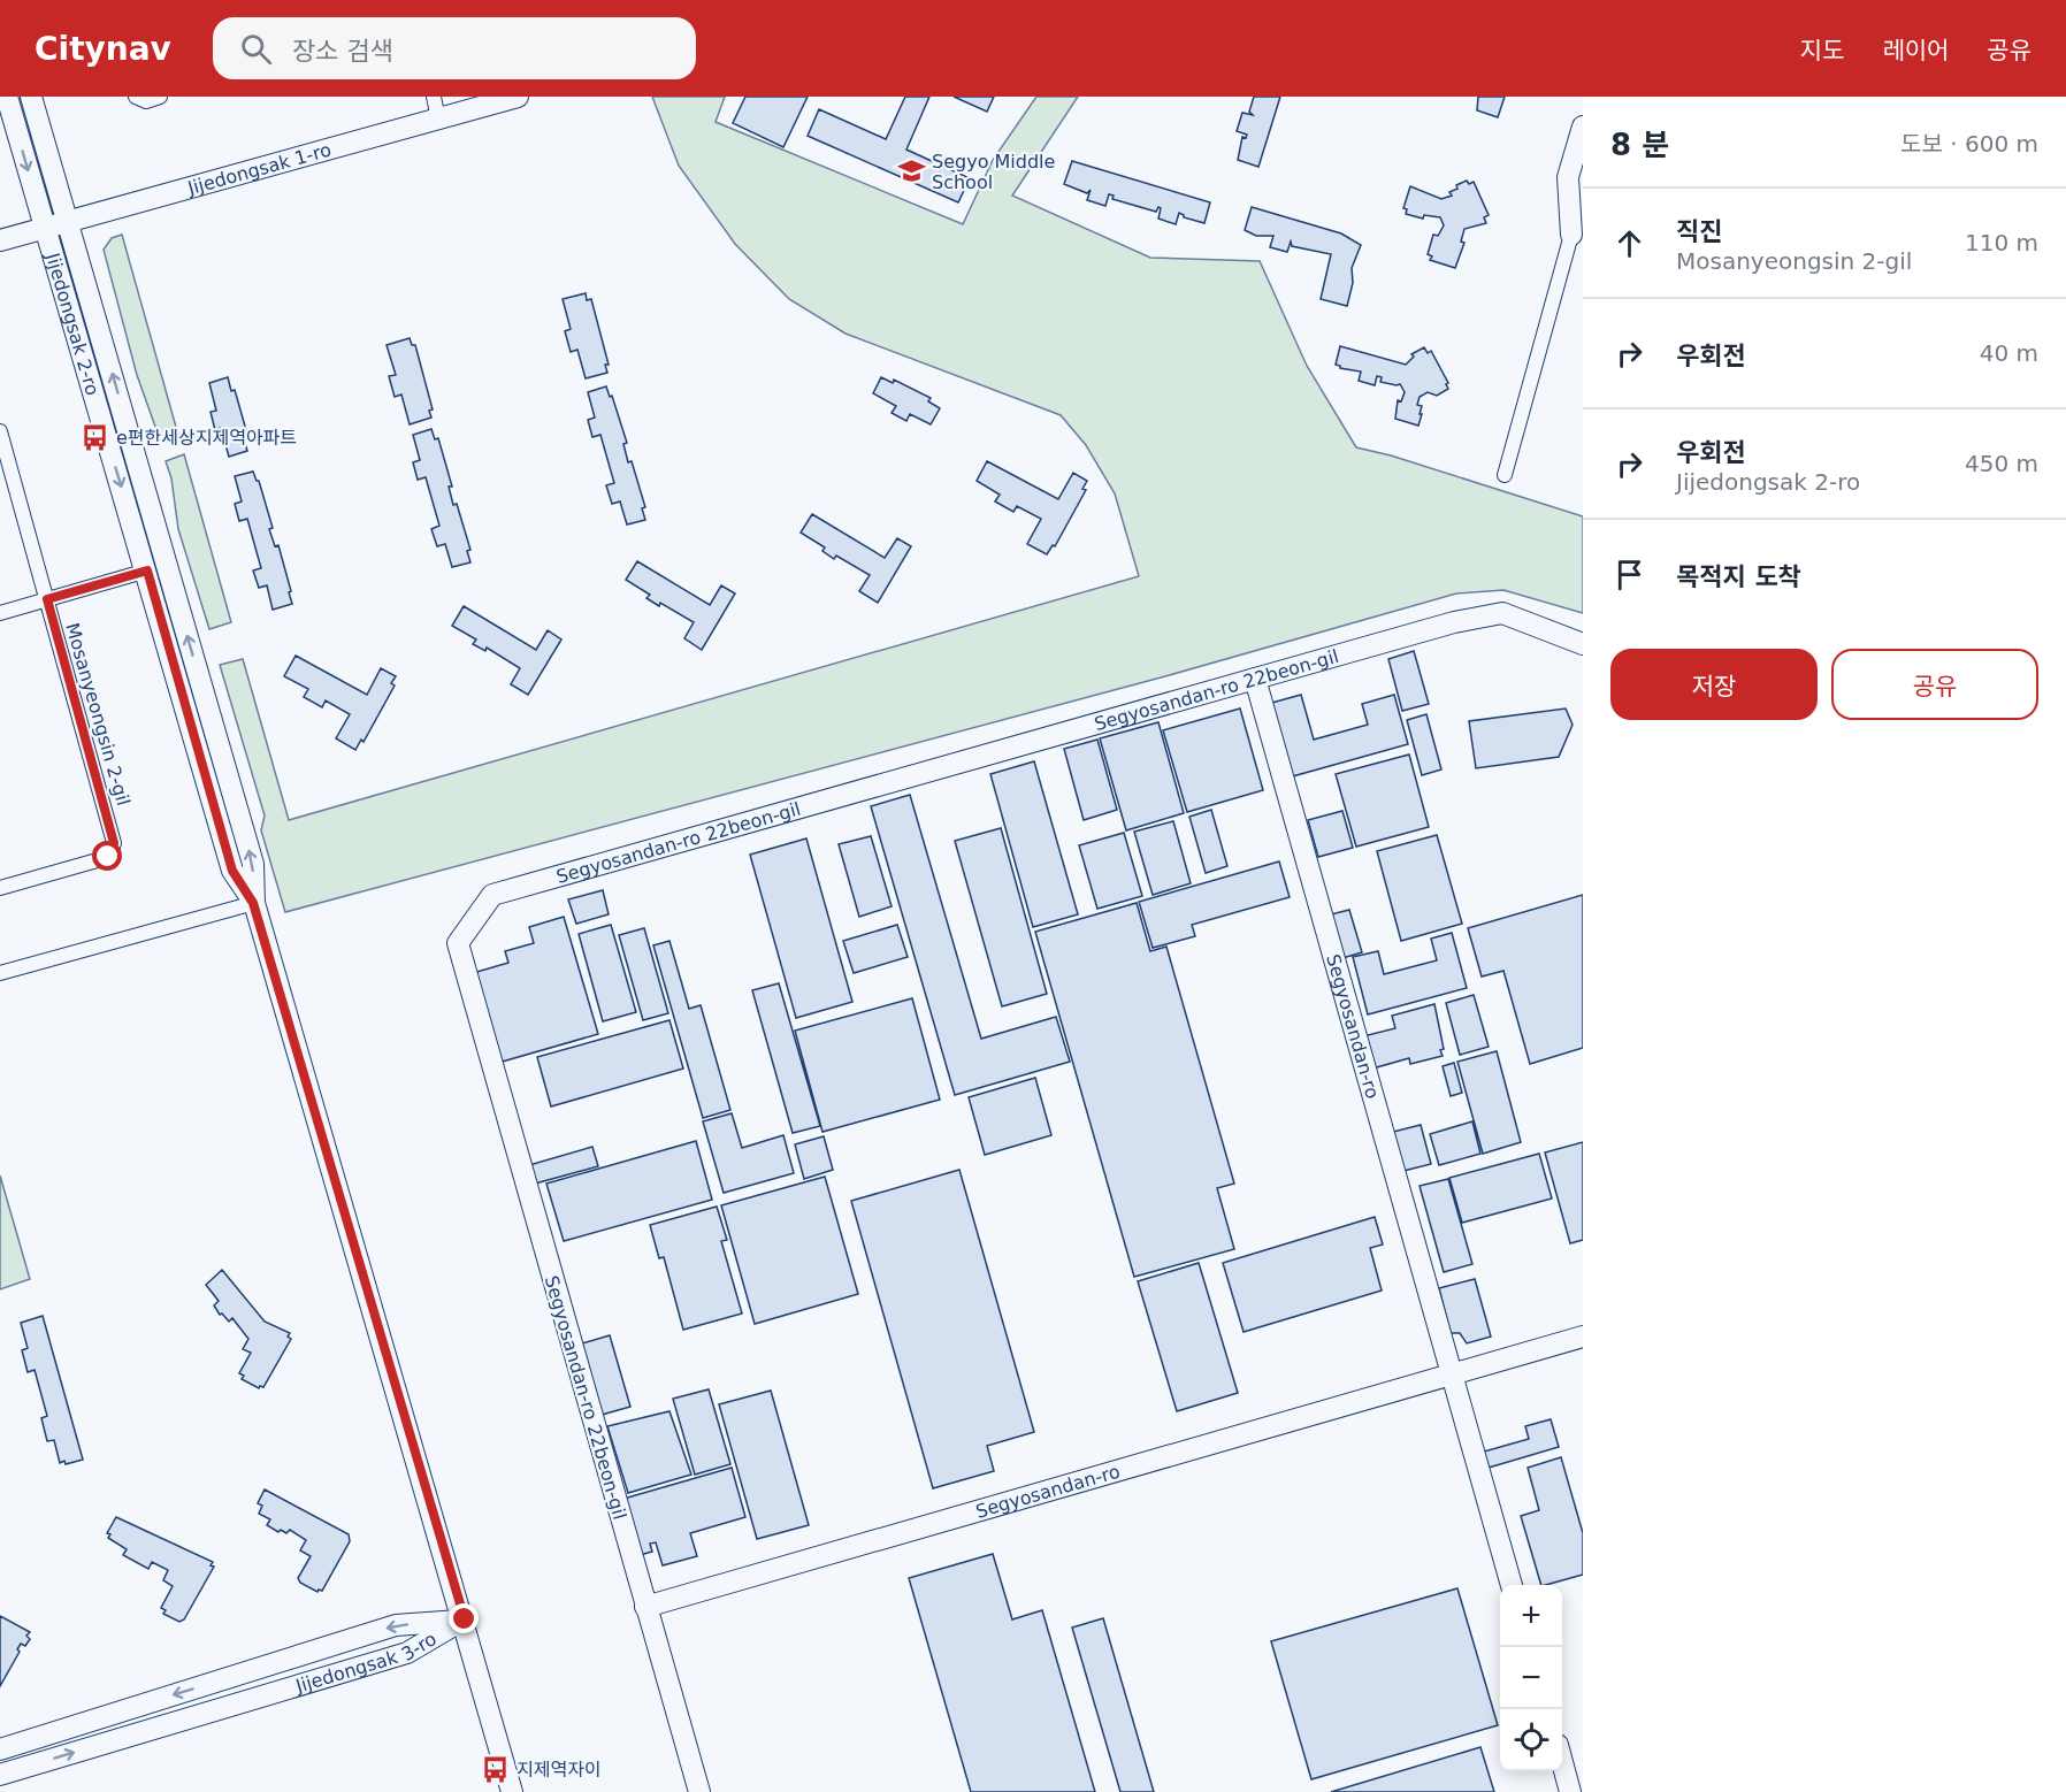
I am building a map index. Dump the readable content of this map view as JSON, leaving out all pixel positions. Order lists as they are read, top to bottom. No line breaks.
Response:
{"streets":{"street":["Jijedongsak 1-ro","Jijedongsak 2-ro","Segyosandan-ro 22beon-gil","Mosanyeongsin 2-gil","Segyosandan-ro","Jijedongsak 3-ro"]},"crossings":[["Jijedongsak 1-ro","Jijedongsak 2-ro"],["Jijedongsak 2-ro","Jijedongsak 3-ro"],["Segyosandan-ro 22beon-gil","Segyosandan-ro"]],"places":{"school or university":["Segyo Middle School"],"bus stop":["e편한세상지제역아파트","지제역자이"]},"page":{"header":"Citynav","search":"장소 검색","nav":["지도","레이어","공유"],"heading":["8 분","도보 · 600 m"],"list":[["직진","Mosanyeongsin 2-gil","110 m"],["우회전","40 m"],["우회전","Jijedongsak 2-ro","450 m"],"목적지 도착"],"buttons":["저장","공유"],"map_buttons":["+","−"]}}
